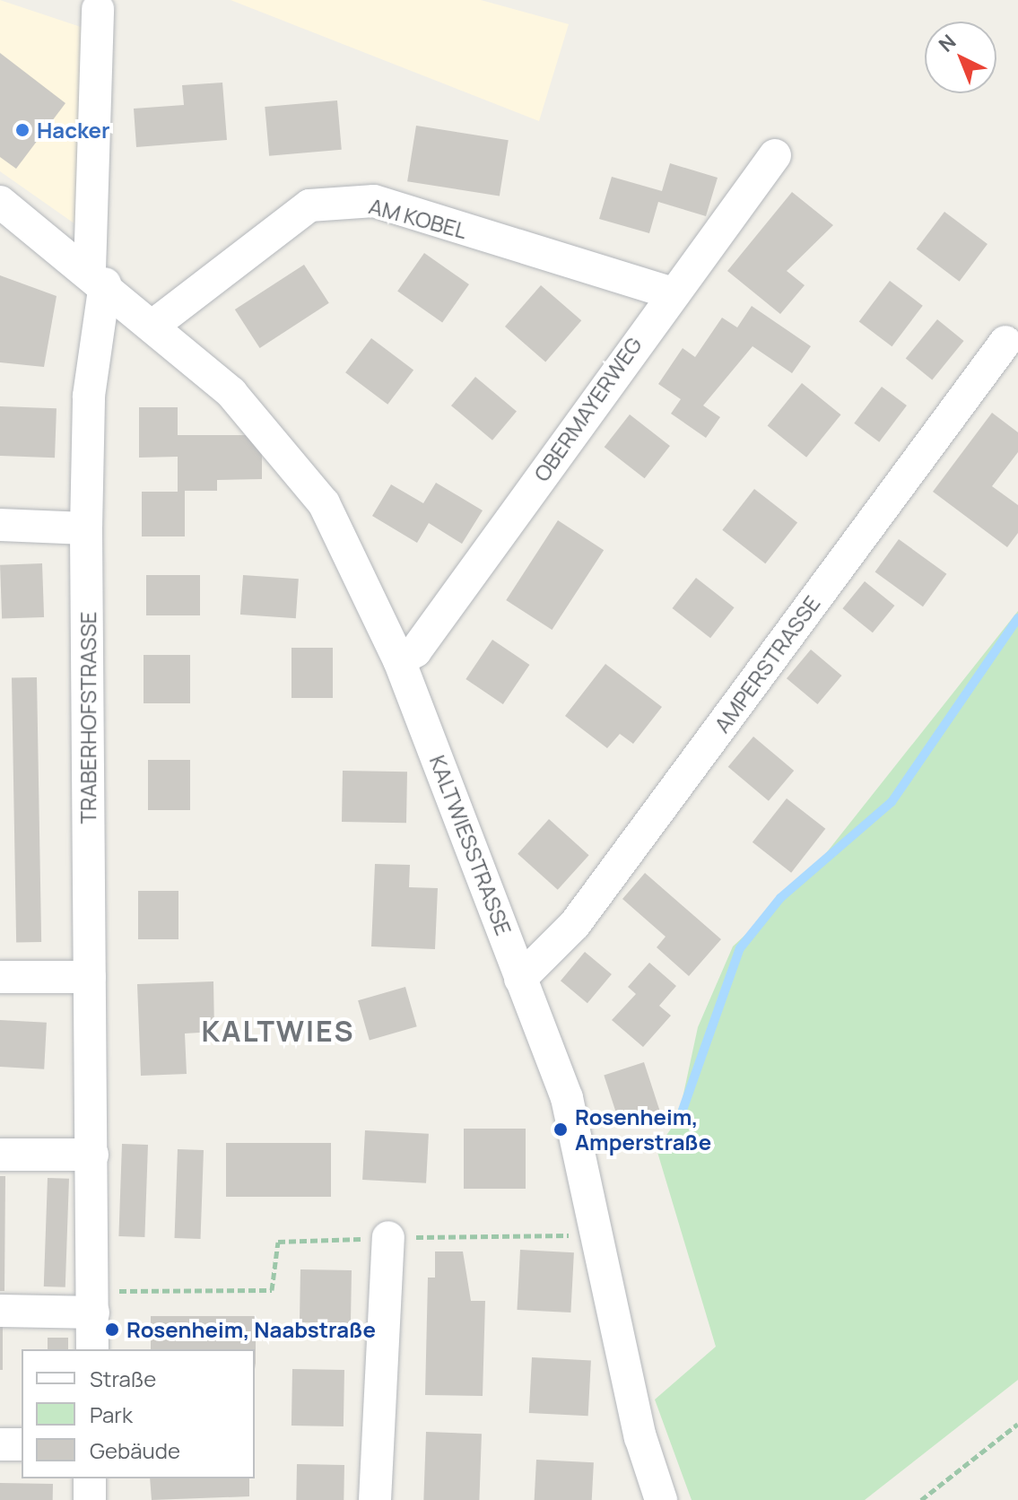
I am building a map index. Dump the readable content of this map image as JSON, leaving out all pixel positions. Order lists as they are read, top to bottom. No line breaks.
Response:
{"streets":{"street":["AM KOBEL","OBERMAYERWEG","AMPERSTRASSE","TRABERHOFSTRASSE","KALTWIESSTRASSE"]},"crossings":[["AM KOBEL","OBERMAYERWEG"],["AM KOBEL","KALTWIESSTRASSE"],["OBERMAYERWEG","KALTWIESSTRASSE"],["AMPERSTRASSE","KALTWIESSTRASSE"],["TRABERHOFSTRASSE","KALTWIESSTRASSE"]],"districts":["KALTWIES"],"places":["Hacker","Rosenheim, Amperstraße","Rosenheim, Naabstraße"],"legend":["Straße","Park","Gebäude"],"north":"top left"}
